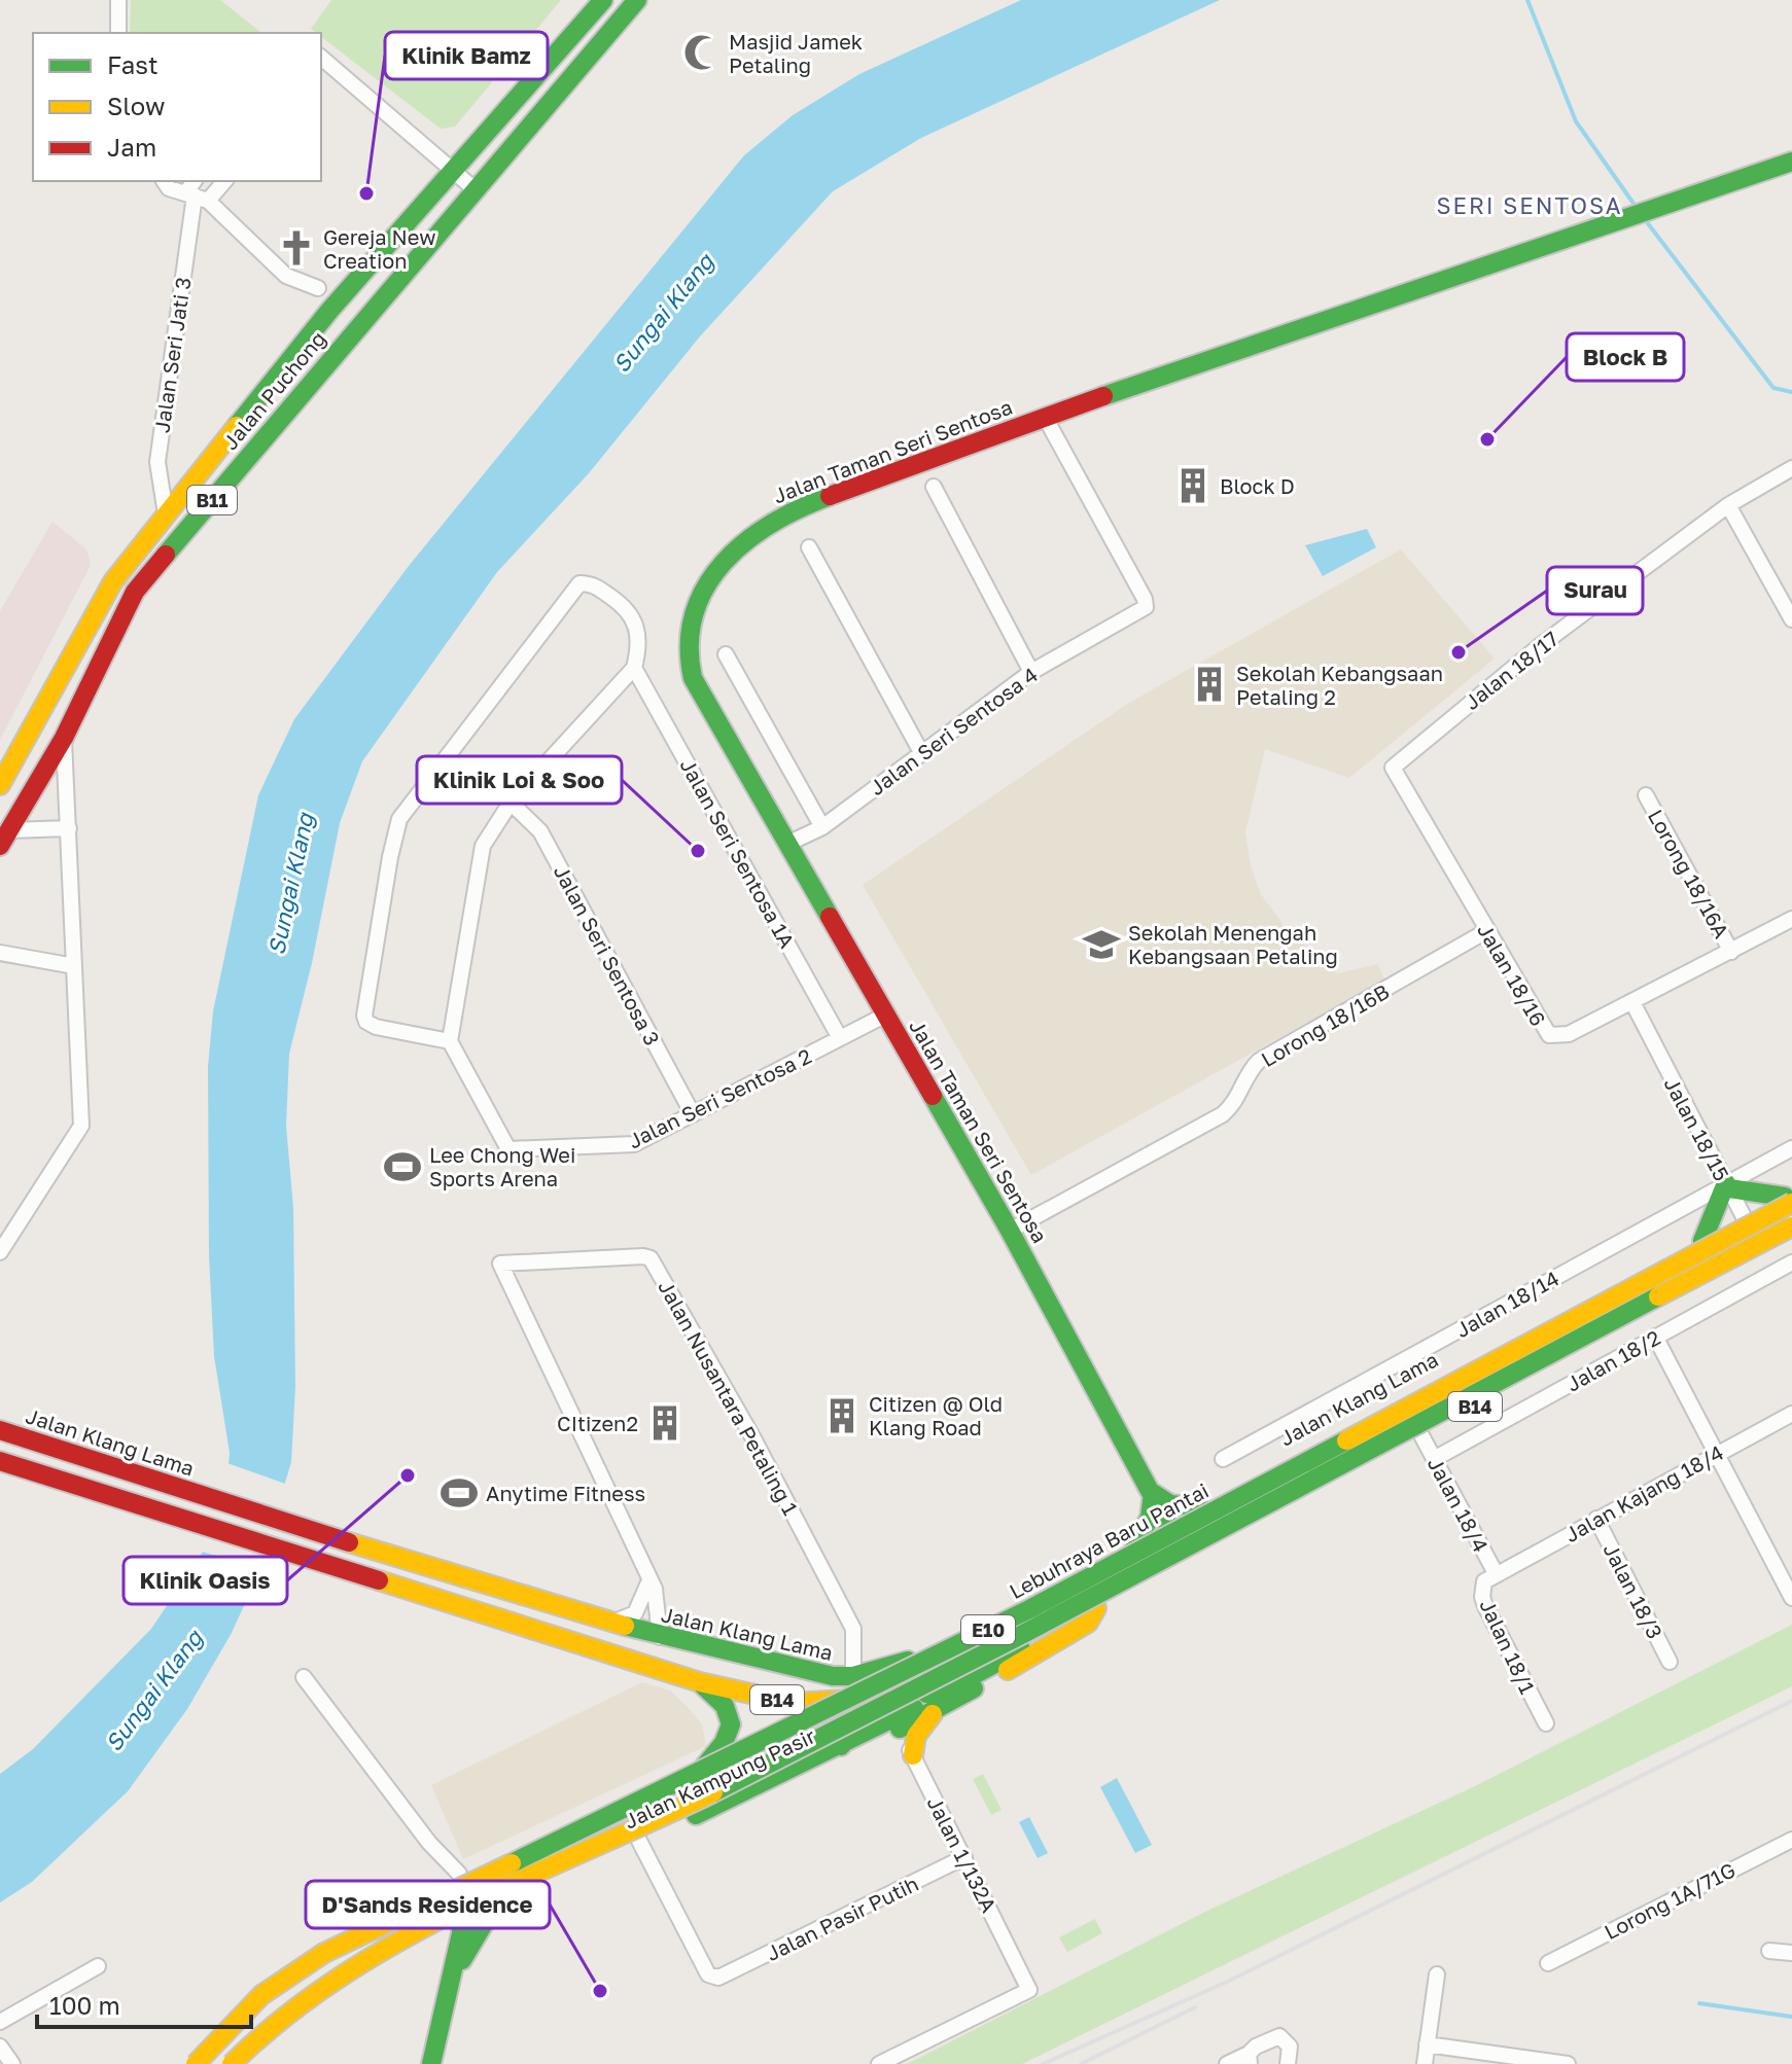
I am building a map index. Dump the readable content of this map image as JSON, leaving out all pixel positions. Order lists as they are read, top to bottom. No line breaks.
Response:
{"streets":{"main road":["Jalan Puchong","Jalan Taman Seri Sentosa","B11","Jalan Klang Lama","B14","Lebuhraya Baru Pantai","E10","Jalan Kampung Pasir"],"street":["Jalan Seri Jati 3","Jalan 18/17","Jalan Seri Sentosa 4","Jalan Seri Sentosa 1A","Lorong 18/16A","Jalan Seri Sentosa 3","Jalan 18/16","Lorong 18/16B","Jalan Seri Sentosa 2","Jalan 18/15","Jalan 18/14","Jalan 18/2","Jalan Nusantara Petaling 1","Jalan Kajang 18/4","Jalan 18/4","Jalan 18/3","Jalan 18/1","Jalan 1/132A","Lorong 1A/71G","Jalan Pasir Putih"]},"crossings":[["Jalan Seri Jati 3","Jalan Puchong"],["Jalan Taman Seri Sentosa","Jalan Seri Sentosa 4"],["Jalan Taman Seri Sentosa","Lorong 18/16B"],["Jalan Taman Seri Sentosa","Jalan Seri Sentosa 2"],["Jalan Taman Seri Sentosa","Jalan Klang Lama"],["Jalan Taman Seri Sentosa","B14"],["Jalan 18/17","Jalan 18/16"],["Jalan Seri Sentosa 1A","Jalan Seri Sentosa 2"],["Lorong 18/16A","Jalan 18/16"],["Jalan Seri Sentosa 3","Jalan Seri Sentosa 2"],["Jalan 18/16","Lorong 18/16B"],["Jalan 18/16","Jalan 18/15"],["Jalan 18/15","Jalan 18/14"],["Jalan 18/15","Jalan Klang Lama"],["Jalan 18/15","B14"],["Jalan 18/2","Jalan 18/4"],["Jalan Nusantara Petaling 1","Jalan Klang Lama"],["Jalan Klang Lama","Lebuhraya Baru Pantai"],["B14","Jalan 18/4"],["B14","Jalan Kampung Pasir"],["Jalan Kajang 18/4","Jalan 18/4"],["Jalan Kajang 18/4","Jalan 18/3"],["Jalan Kajang 18/4","Jalan 18/1"],["Jalan 18/4","Jalan 18/1"],["Jalan Kampung Pasir","Jalan 1/132A"],["Jalan Kampung Pasir","Jalan Pasir Putih"],["Jalan 1/132A","Jalan Pasir Putih"]],"districts":["SERI SENTOSA"],"water":["Sungai Klang"],"places":{"mosque":["Masjid Jamek Petaling"],"other":["Klinik Bamz","Block B","Surau","Klinik Loi & Soo","Klinik Oasis","D'Sands Residence"],"church":["Gereja New Creation"],"building":["Block D","Sekolah Kebangsaan Petaling 2","Citizen @ Old Klang Road","CItizen2"],"school or university":["Sekolah Menengah Kebangsaan Petaling"],"sports":["Lee Chong Wei Sports Arena","Anytime Fitness"]},"legend":["Fast","Slow","Jam"],"scale_bar":"100 m"}
